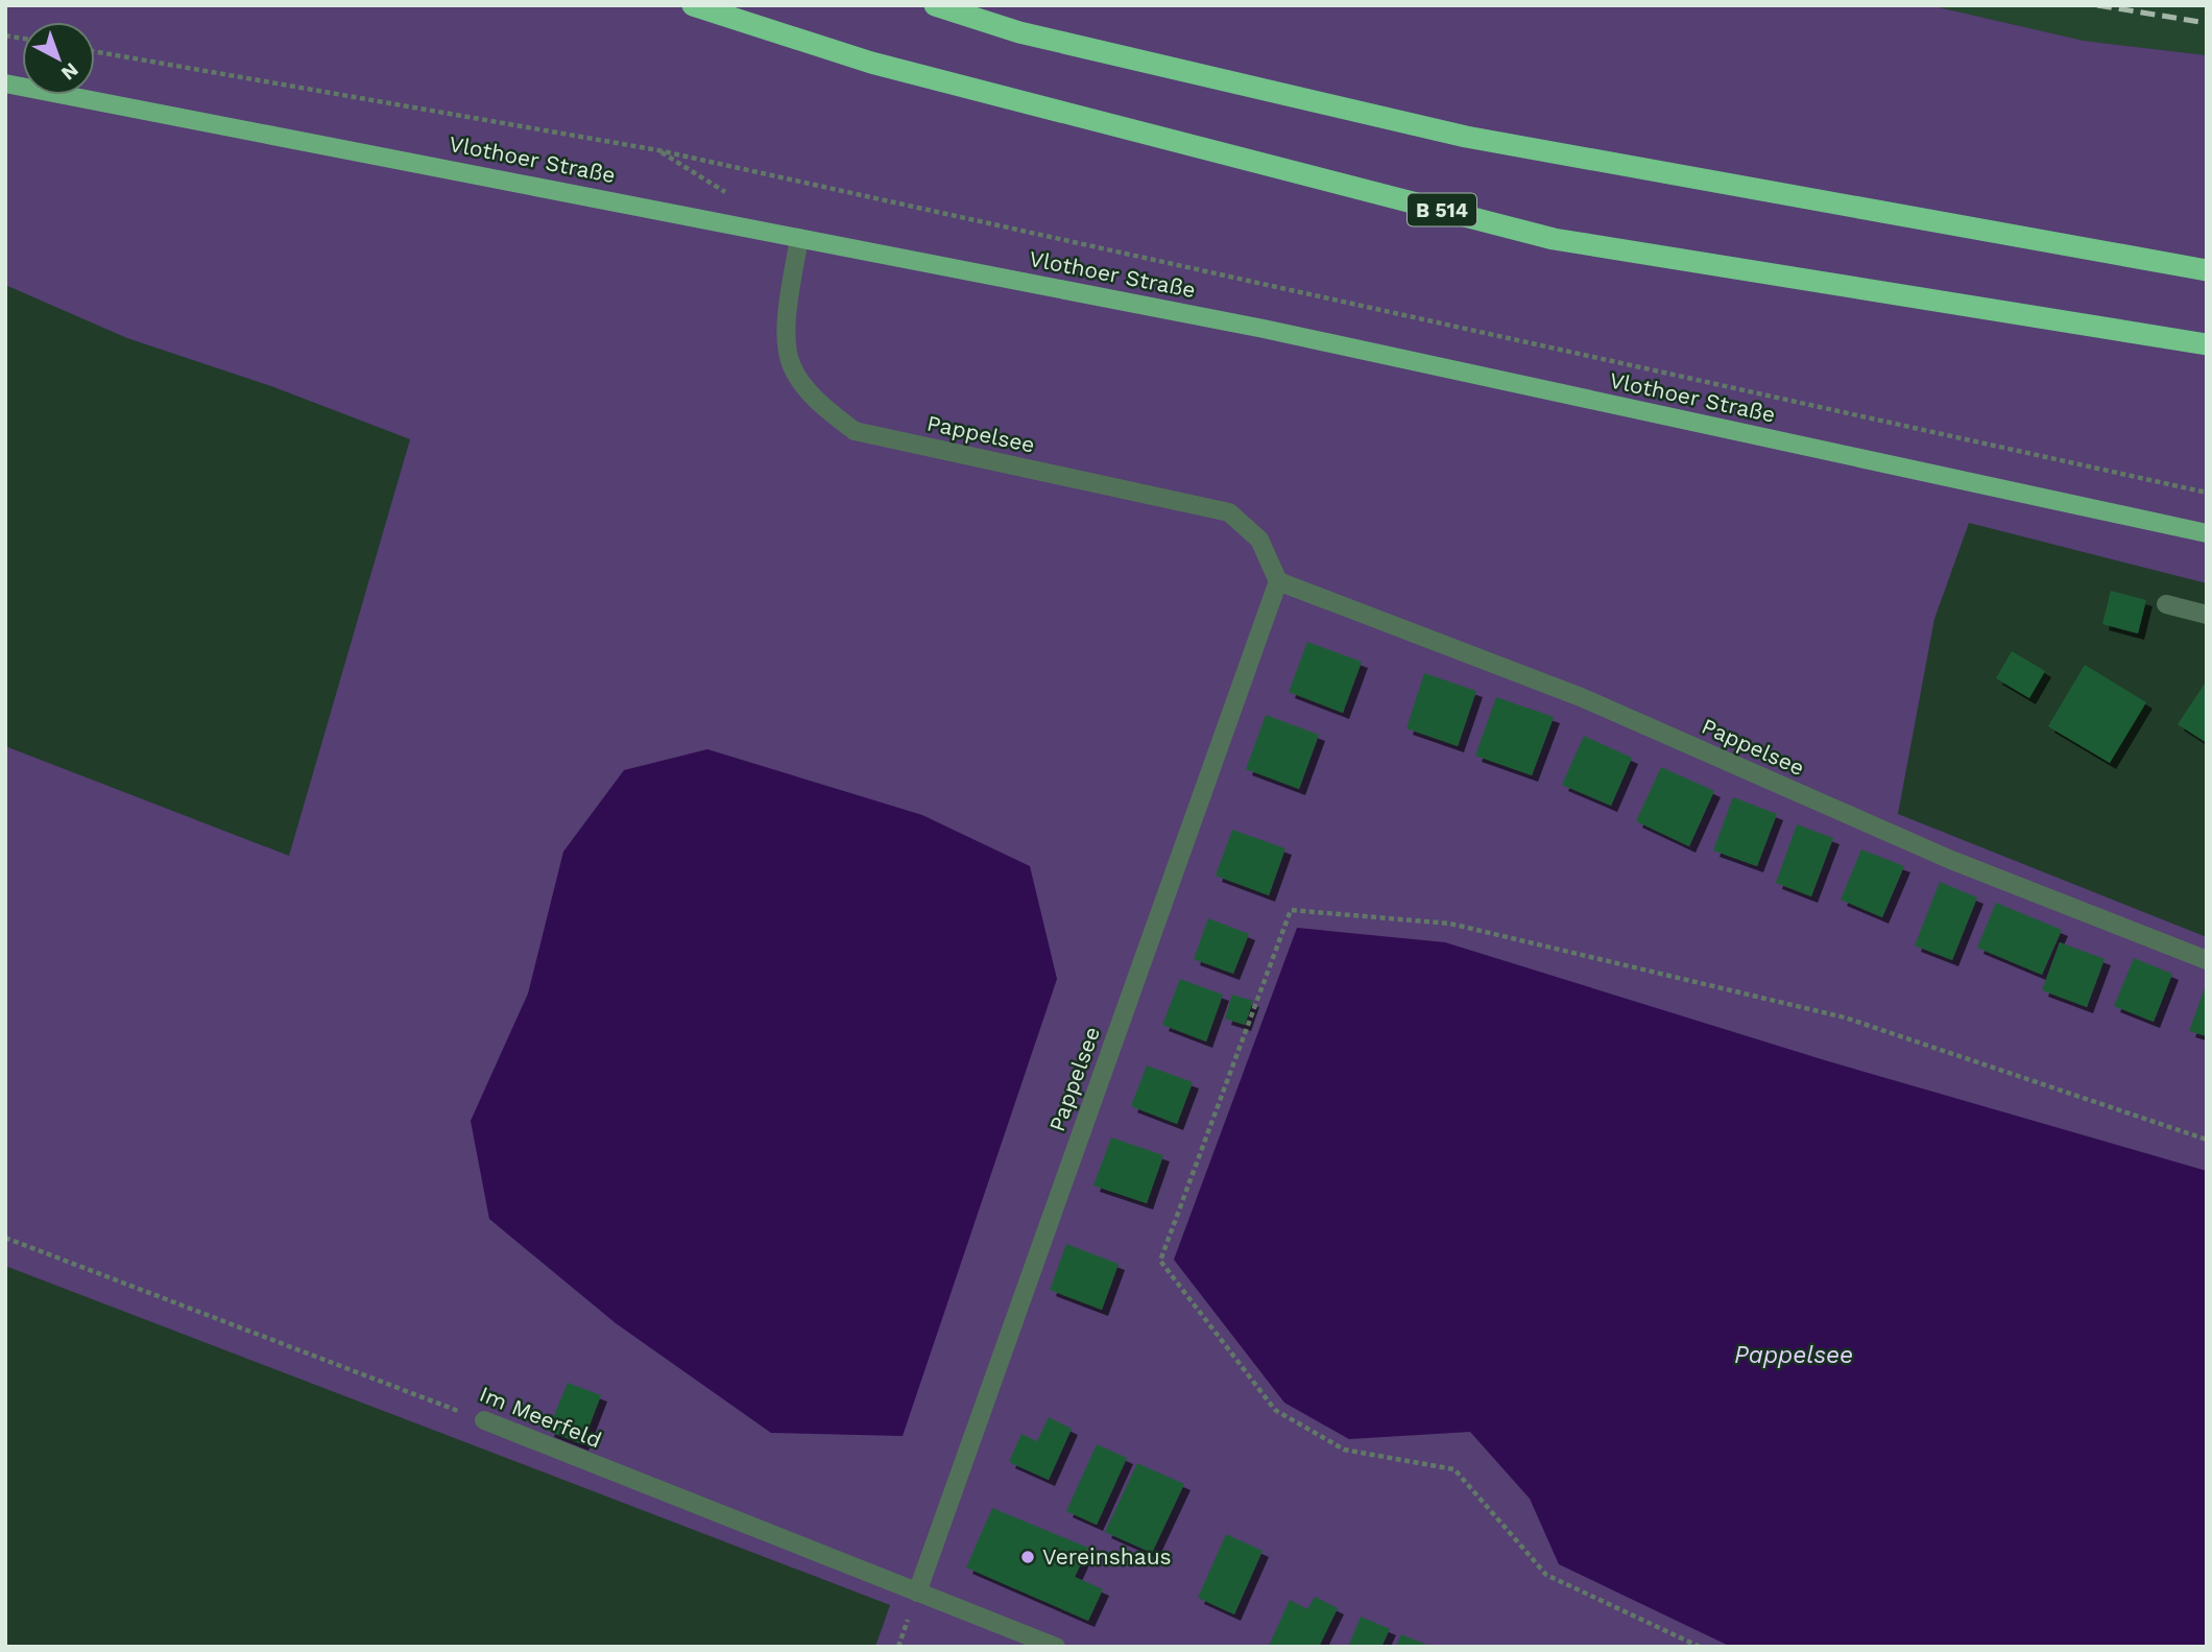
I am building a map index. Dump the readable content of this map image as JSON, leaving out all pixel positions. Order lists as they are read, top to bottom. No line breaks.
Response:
{"streets":{"highway":["B 514"],"main road":["Vlothoer Straße"],"street":["Pappelsee","Im Meerfeld"]},"crossings":[["Vlothoer Straße","Pappelsee"],["Pappelsee","Im Meerfeld"]],"water":["Pappelsee"],"places":["Vereinshaus"],"north":"bottom right"}
